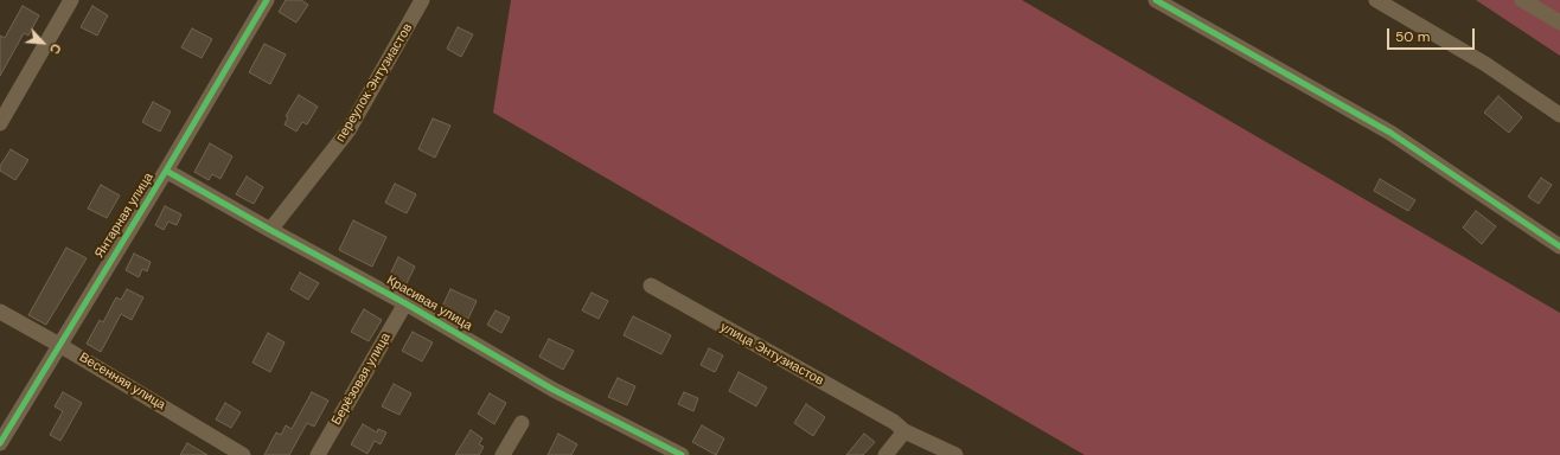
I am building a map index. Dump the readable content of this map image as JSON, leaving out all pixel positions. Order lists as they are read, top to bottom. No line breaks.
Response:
{"streets":{"street":["переулок Энтузиастов","Янтарная улица","Красивая улица","улица Энтузиастов","Берёзовая улица","Весенняя улица"]},"crossings":[["переулок Энтузиастов","Красивая улица"],["Янтарная улица","Красивая улица"],["Янтарная улица","Весенняя улица"],["Красивая улица","Берёзовая улица"]],"scale_bar":"50 m","north":"bottom right"}
